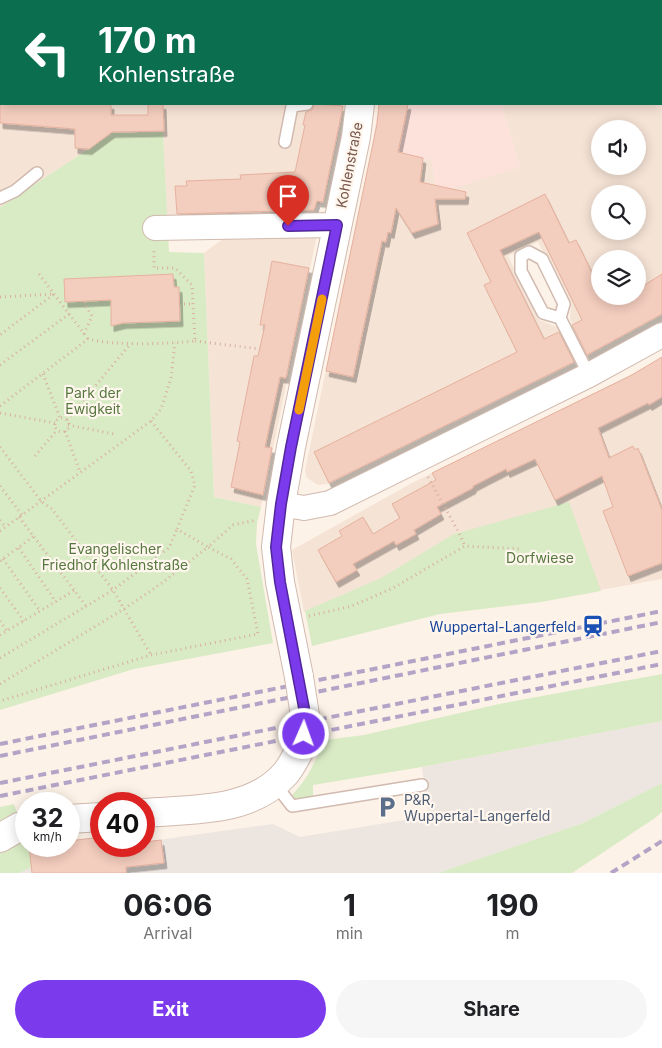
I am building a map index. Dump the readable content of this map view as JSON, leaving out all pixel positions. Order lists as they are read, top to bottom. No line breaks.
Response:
{"streets":{"street":["Kohlenstraße"]},"parks":["Park der Ewigkeit","Evangelischer Friedhof Kohlenstraße","Dorfwiese"],"places":{"station":["Wuppertal-Langerfeld"],"parking":["P&R, Wuppertal-Langerfeld"]},"page":{"turn":["170 m","Kohlenstraße"],"speed":"32 km/h","limit":"40","eta":["06:06","Arrival","1","min","190","m"],"buttons":["Exit","Share"]}}
